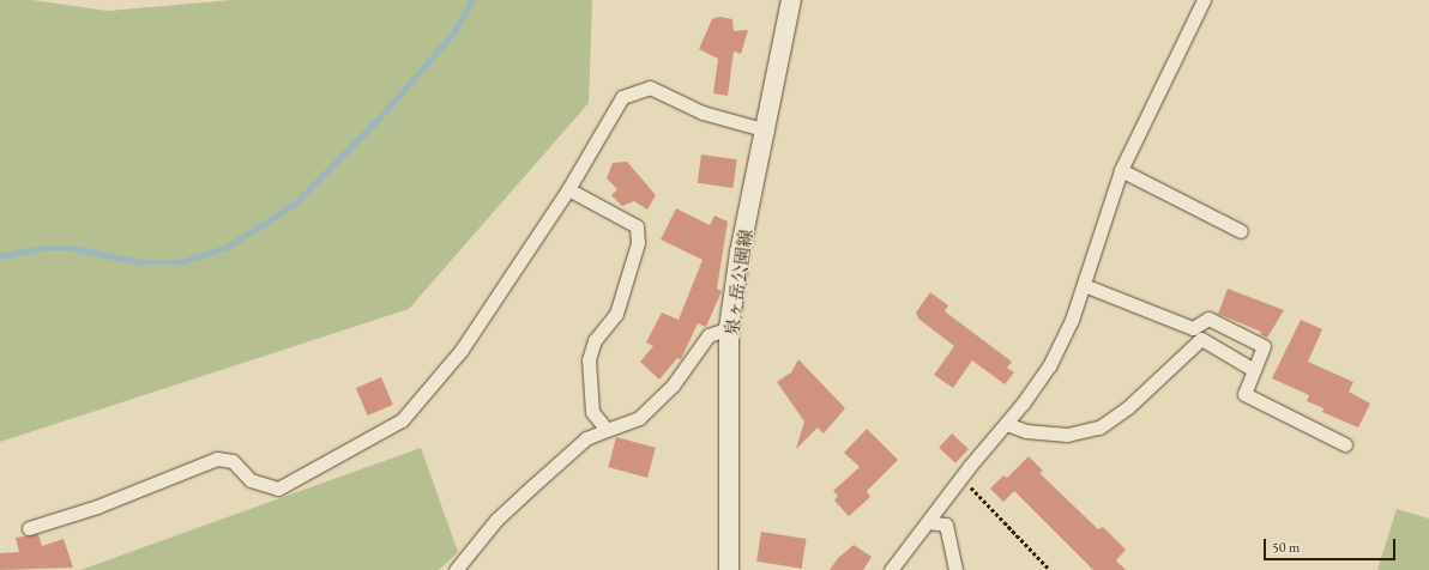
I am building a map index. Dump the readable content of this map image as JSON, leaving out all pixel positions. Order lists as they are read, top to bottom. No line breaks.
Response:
{"streets":{"main road":["泉ヶ岳公園線"]},"scale_bar":"50 m"}
